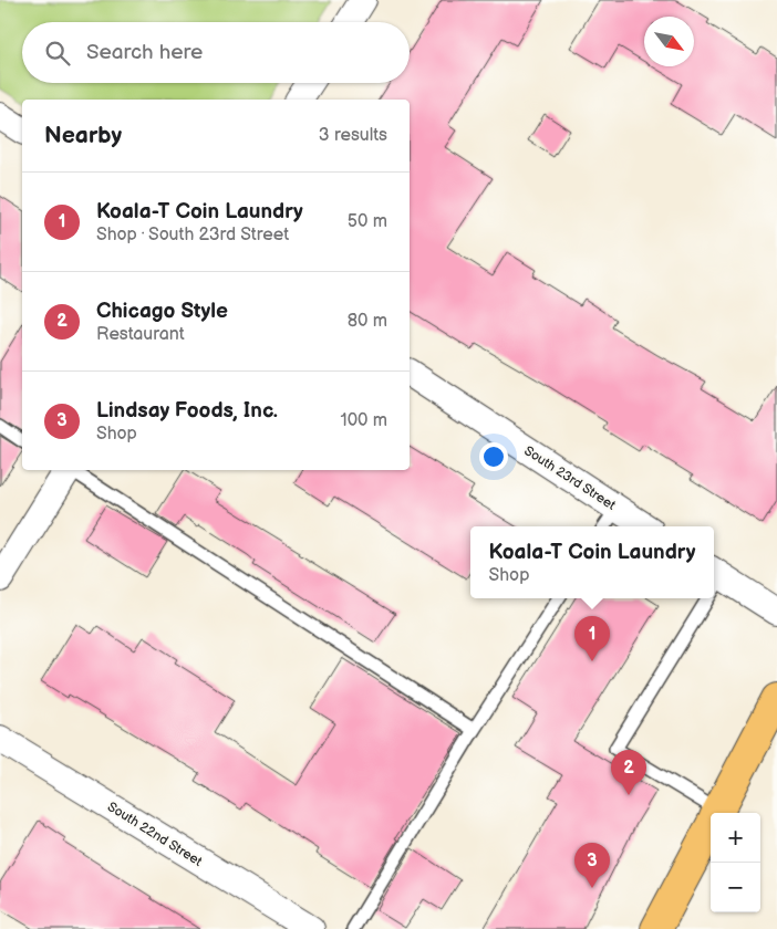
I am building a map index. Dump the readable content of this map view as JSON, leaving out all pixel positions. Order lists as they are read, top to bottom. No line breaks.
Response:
{"streets":{"street":["South 23rd Street","South 22nd Street"]},"north":"bottom right","page":{"search":"Search here","heading":["Nearby","3 results"],"list":[{"mark":"1","name":"Koala-T Coin Laundry","note":"Shop · South 23rd Street","value":"50 m"},{"mark":"2","name":"Chicago Style","note":"Restaurant","value":"80 m"},{"mark":"3","name":"Lindsay Foods, Inc.","note":"Shop","value":"100 m"}],"popup":["Koala-T Coin Laundry","Shop"],"pins":["1","2","3"],"map_buttons":["+","−"]}}
